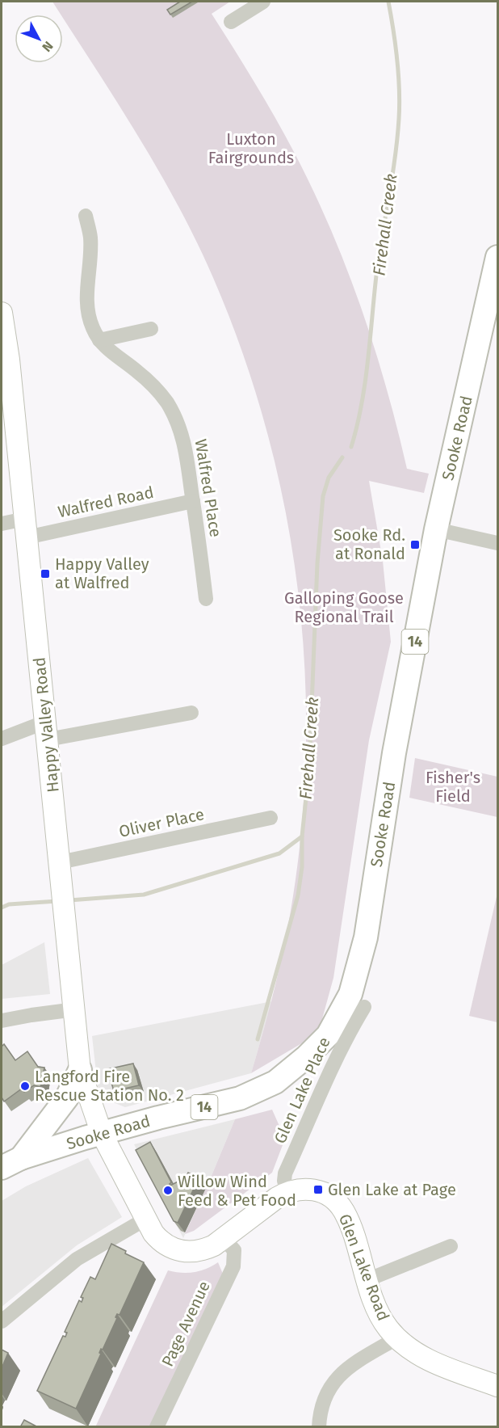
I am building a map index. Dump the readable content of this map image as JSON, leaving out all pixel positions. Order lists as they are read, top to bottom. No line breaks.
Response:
{"streets":{"main road":["Sooke Road","14","Happy Valley Road","Glen Lake Road"],"street":["Walfred Place","Walfred Road","Oliver Place","Glen Lake Place","Page Avenue"]},"crossings":[["Sooke Road","Happy Valley Road"],["Walfred Place","Walfred Road"],["Walfred Road","Happy Valley Road"],["Happy Valley Road","Oliver Place"],["Glen Lake Place","Glen Lake Road"]],"water":["Firehall Creek"],"parks":["Luxton Fairgrounds","Galloping Goose Regional Trail","Fisher's Field"],"places":{"transit":["Sooke Rd. at Ronald","Happy Valley at Walfred","Glen Lake at Page"],"other":["Langford Fire Rescue Station No. 2","Willow Wind Feed & Pet Food"]},"north":"bottom right"}
